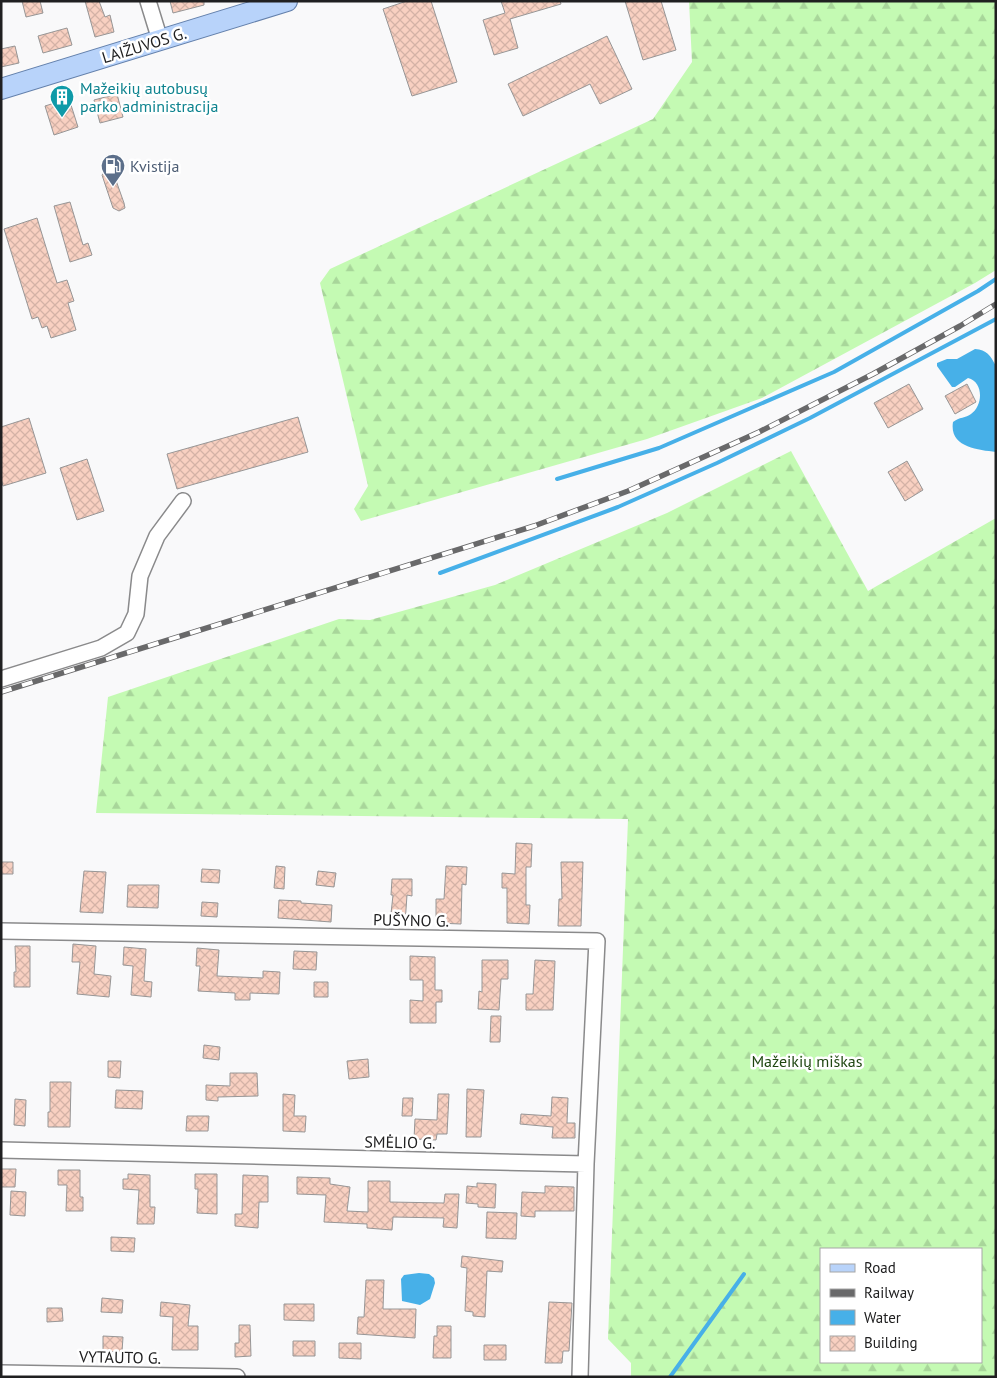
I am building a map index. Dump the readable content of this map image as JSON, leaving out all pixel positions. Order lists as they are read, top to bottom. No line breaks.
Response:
{"streets":{"main road":["LAIŽUVOS G."],"street":["PUŠYNO G.","SMĖLIO G.","VYTAUTO G."]},"crossings":[["PUŠYNO G.","SMĖLIO G."]],"parks":["Mažeikių miškas"],"places":{"building":["Mažeikių autobusų parko administracija"],"fuel station":["Kvistija"]},"legend":["Road","Railway","Water","Building"]}
